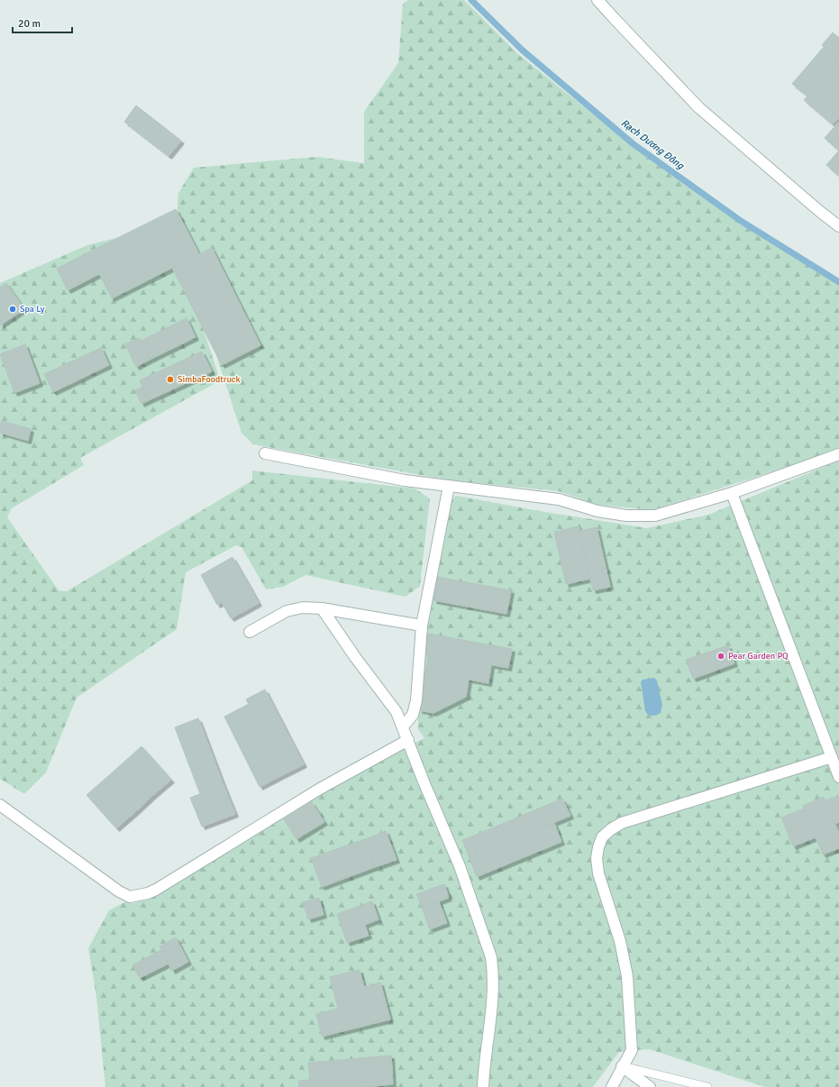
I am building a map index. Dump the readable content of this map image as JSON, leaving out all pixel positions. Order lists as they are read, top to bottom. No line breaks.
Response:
{"water":["Rạch Dương Đông"],"places":["Spa Ly","SimbaFoodtruck","Pear Garden PQ"],"scale_bar":"20 m"}
